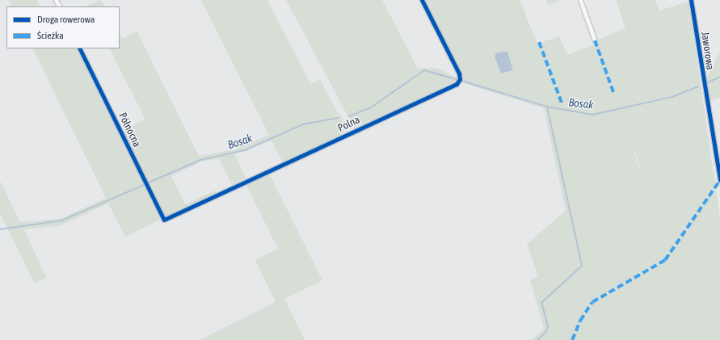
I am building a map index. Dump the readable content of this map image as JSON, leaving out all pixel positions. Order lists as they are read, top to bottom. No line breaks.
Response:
{"streets":{"street":["Jaworowa","Polna","Północna"]},"crossings":[["Polna","Północna"]],"water":["Bosak"],"legend":["Droga rowerowa","Ścieżka"]}
